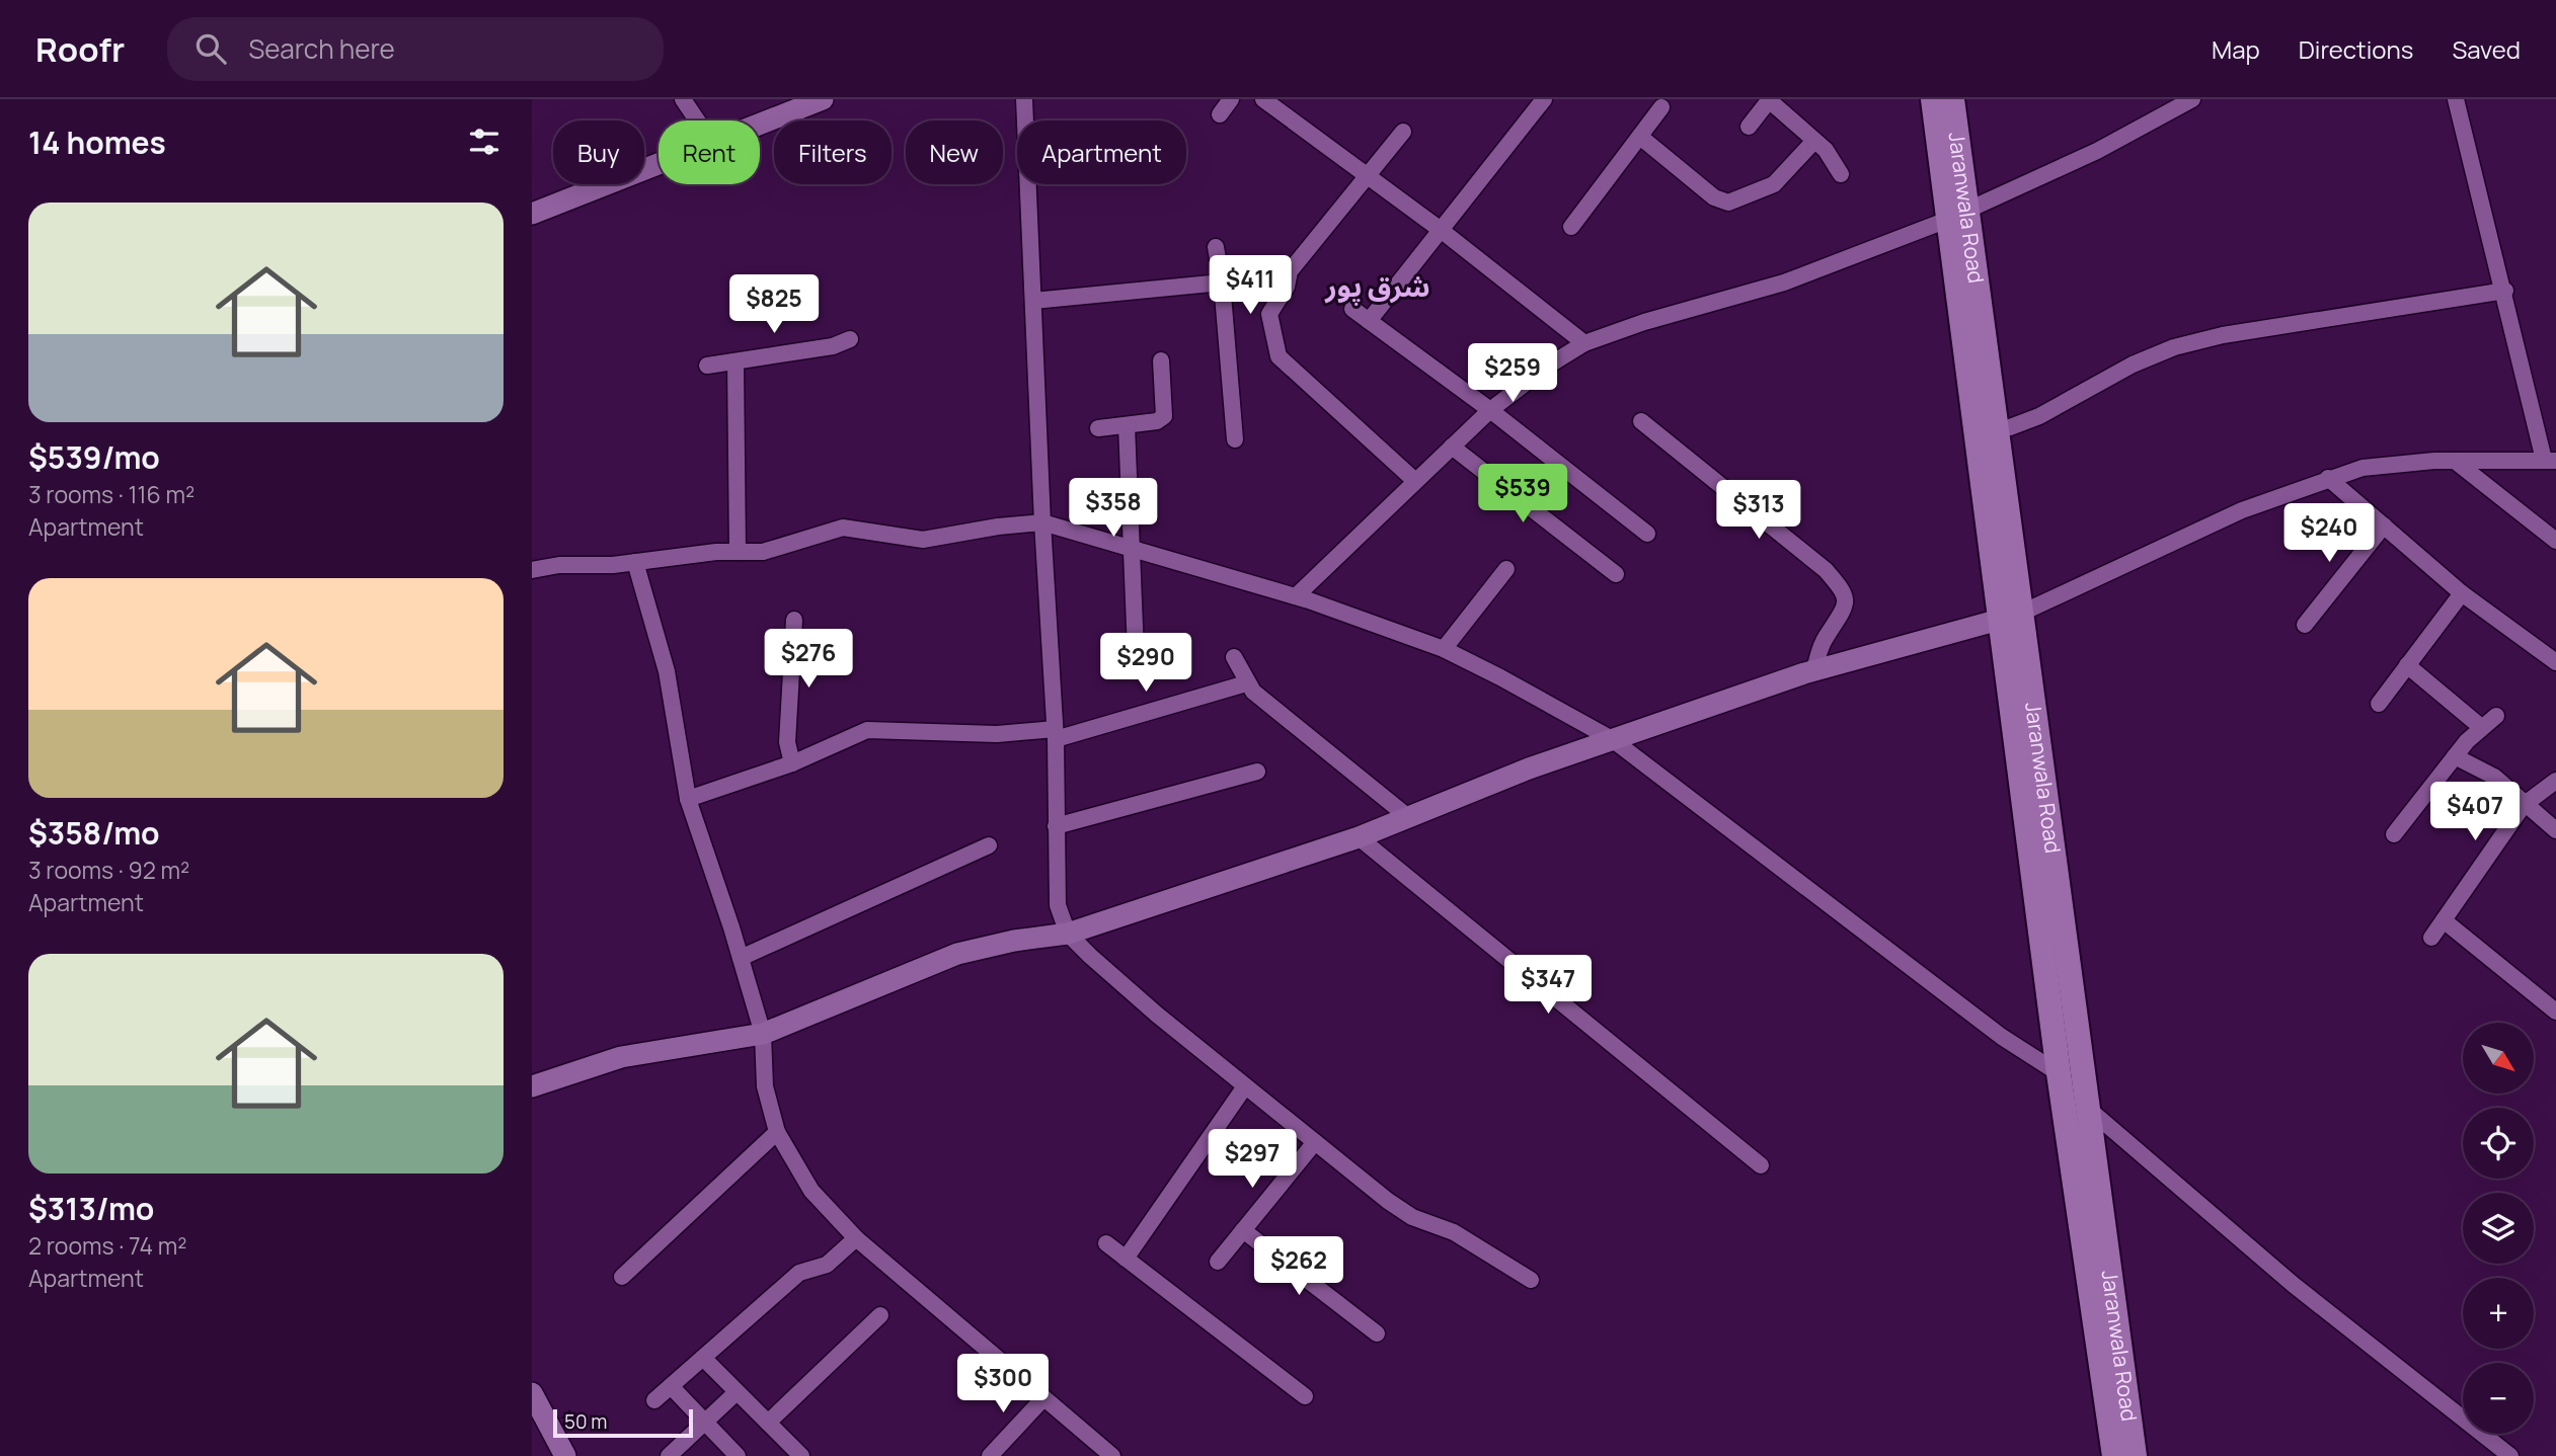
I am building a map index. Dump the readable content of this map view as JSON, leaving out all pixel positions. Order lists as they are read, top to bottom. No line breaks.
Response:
{"streets":{"main road":["Jaranwala Road"]},"districts":["شرق پور"],"scale_bar":"50 m","north":"bottom right","page":{"header":"Roofr","search":"Search here","nav":["Map","Directions","Saved"],"heading":"14 homes","chip":["Buy","Rent","Filters","New","Apartment"],"list":[{"name":"$539/mo","note":"3 rooms · 116 m² · Apartment"},{"name":"$358/mo","note":"3 rooms · 92 m² · Apartment"},{"name":"$313/mo","note":"2 rooms · 74 m² · Apartment"}],"price":["$411","$825","$259","$539","$358","$313","$240","$276","$290","$407","$347","$297","$262","$300"],"map_buttons":["+","−"],"scale":"50 m"}}
